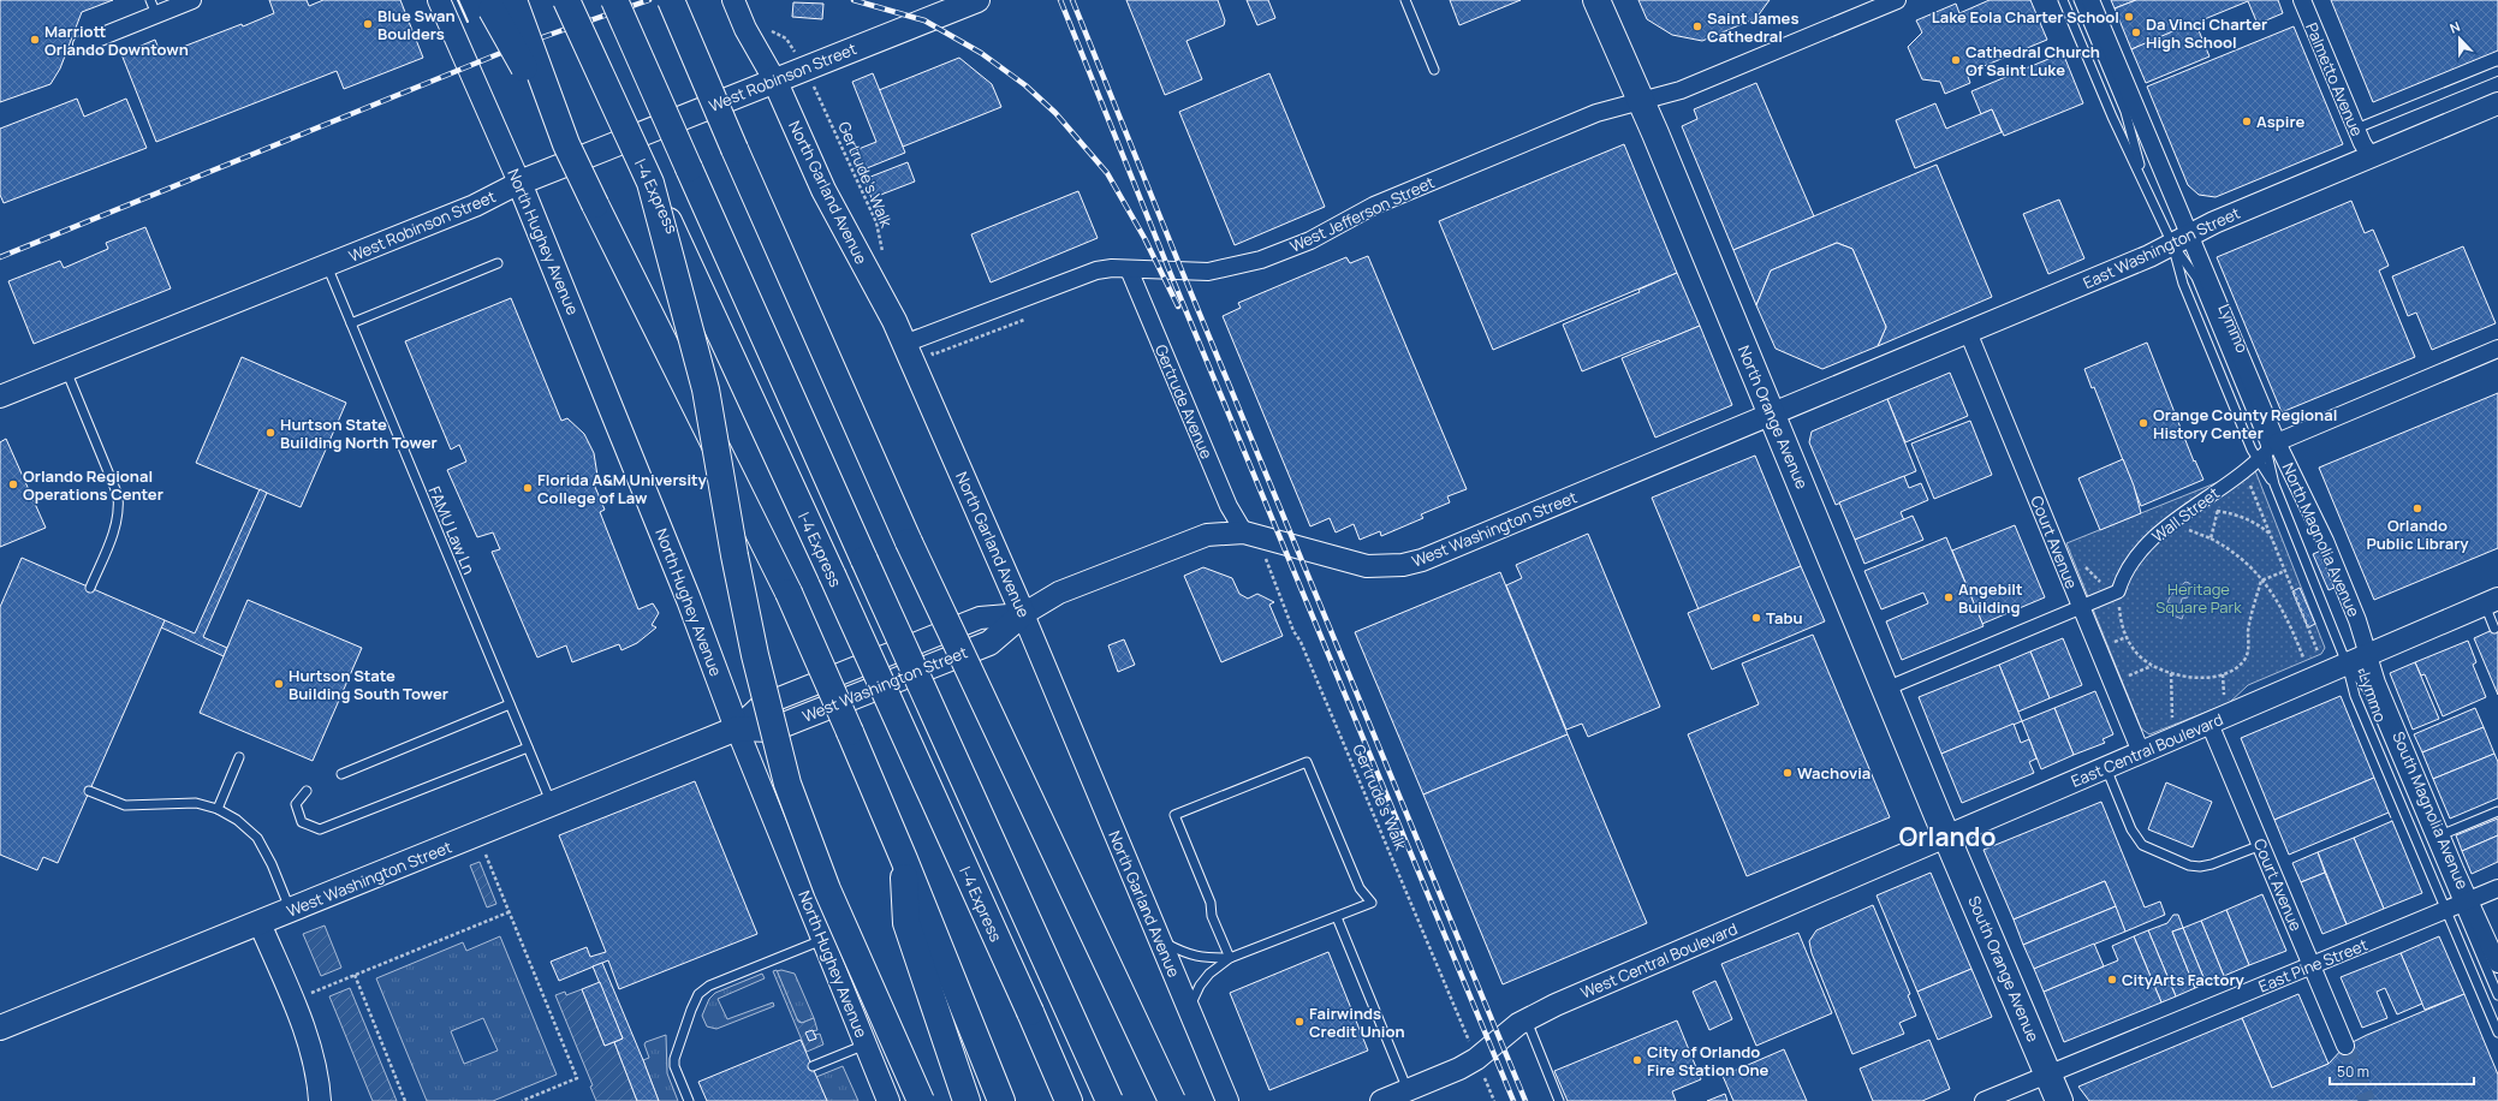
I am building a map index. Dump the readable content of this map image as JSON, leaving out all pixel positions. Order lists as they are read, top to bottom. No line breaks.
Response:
{"streets":{"main road":["West Robinson Street","North Garland Avenue","I-4 Express","North Hughey Avenue","North Orange Avenue","West Washington Street","South Orange Avenue"],"street":["Palmetto Avenue","West Jefferson Street","East Washington Street","Gertrude Avenue","Wall Street","North Magnolia Avenue","Court Avenue","East Central Boulevard","South Magnolia Avenue","West Central Boulevard","East Pine Street"],"lane":["Lymmo","FAMU Law Ln"],"path":["Gertrude's Walk"]},"crossings":[["West Robinson Street","North Garland Avenue"],["West Robinson Street","North Hughey Avenue"],["West Robinson Street","FAMU Law Ln"],["Palmetto Avenue","East Washington Street"],["North Garland Avenue","West Jefferson Street"],["North Garland Avenue","West Washington Street"],["West Jefferson Street","Gertrude Avenue"],["West Jefferson Street","North Orange Avenue"],["North Hughey Avenue","West Washington Street"],["East Washington Street","Lymmo"],["East Washington Street","North Orange Avenue"],["East Washington Street","West Washington Street"],["East Washington Street","North Magnolia Avenue"],["East Washington Street","Court Avenue"],["Lymmo","Wall Street"],["Lymmo","North Magnolia Avenue"],["Lymmo","East Central Boulevard"],["Lymmo","South Magnolia Avenue"],["Lymmo","East Pine Street"],["Gertrude Avenue","West Washington Street"],["North Orange Avenue","West Washington Street"],["North Orange Avenue","East Central Boulevard"],["North Orange Avenue","West Central Boulevard"],["North Orange Avenue","South Orange Avenue"],["Wall Street","North Magnolia Avenue"],["West Washington Street","FAMU Law Ln"],["North Magnolia Avenue","East Central Boulevard"],["North Magnolia Avenue","South Magnolia Avenue"],["Court Avenue","East Central Boulevard"],["Court Avenue","East Pine Street"],["East Central Boulevard","South Magnolia Avenue"],["East Central Boulevard","West Central Boulevard"],["East Central Boulevard","South Orange Avenue"],["South Magnolia Avenue","East Pine Street"],["West Central Boulevard","South Orange Avenue"],["East Pine Street","South Orange Avenue"]],"districts":["Orlando"],"parks":["Heritage Square Park"],"places":["Lake Eola Charter School","Blue Swan Boulders","Saint James Cathedral","Da Vinci Charter High School","Marriott Orlando Downtown","Cathedral Church Of Saint Luke","Aspire","Orange County Regional History Center","Hurtson State Building North Tower","Orlando Regional Operations Center","Florida A&M University College of Law","Orlando Public Library","Angebilt Building","Tabu","Hurtson State Building South Tower","Wachovia","CityArts Factory","Fairwinds Credit Union","City of Orlando Fire Station One"],"scale_bar":"50 m","north":"top"}
